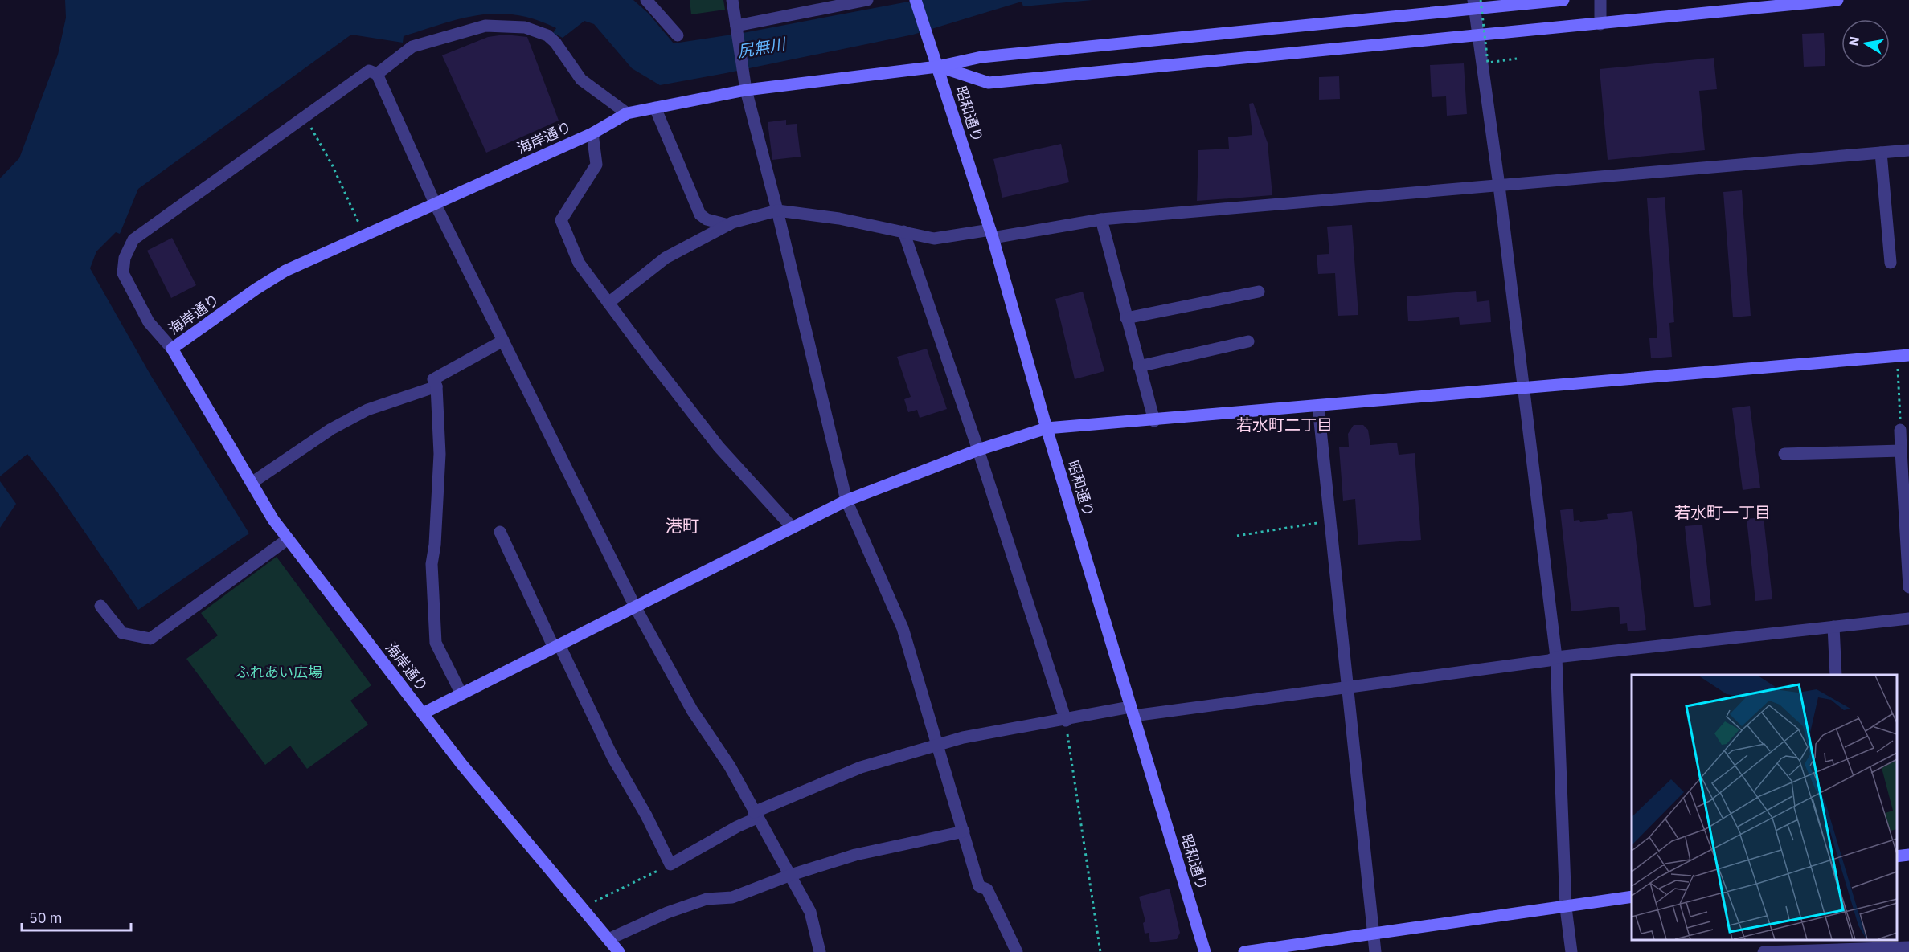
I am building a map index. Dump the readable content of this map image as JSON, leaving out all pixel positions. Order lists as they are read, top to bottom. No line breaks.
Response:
{"streets":{"street":["昭和通り","海岸通り"]},"crossings":[["昭和通り","海岸通り"]],"districts":["若水町二丁目","若水町一丁目","港町"],"water":["尻無川"],"parks":["ふれあい広場"],"scale_bar":"50 m","north":"left"}
